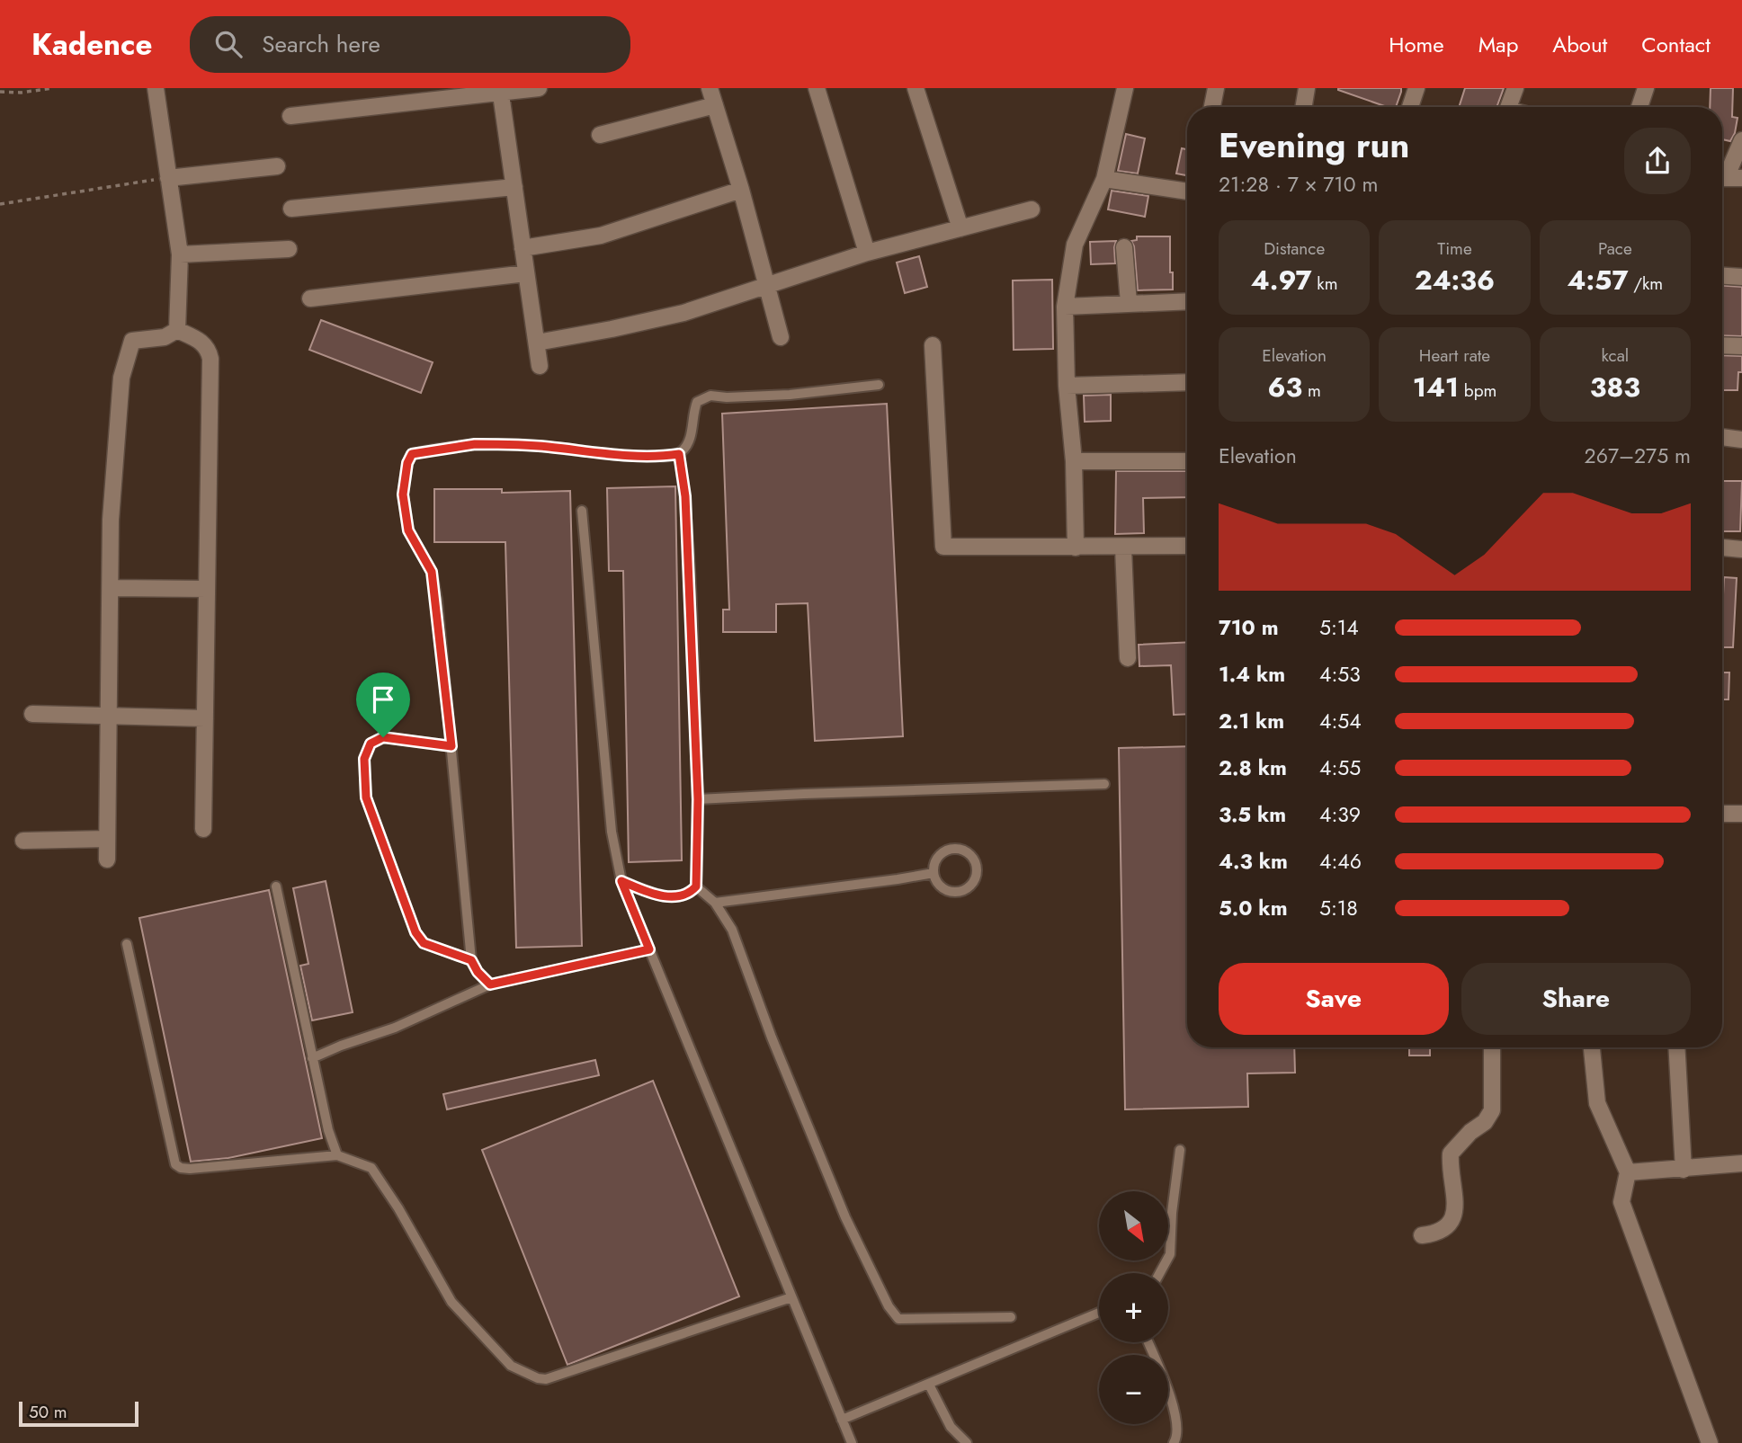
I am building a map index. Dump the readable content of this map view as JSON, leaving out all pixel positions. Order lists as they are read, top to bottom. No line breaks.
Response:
{"scale_bar":"50 m","north":"bottom right","page":{"header":"Kadence","search":"Search here","nav":["Home","Map","About","Contact"],"heading":["Evening run","21:28 · 7 × 710 m"],"stats":[["Distance","4.97 km"],["Time","24:36"],["Pace","4:57 /km"],["Elevation","63 m"],["Heart rate","141 bpm"],["kcal","383"]],"chart":["Elevation","267–275 m"],"list":[{"name":"710 m","note":"5:14"},{"name":"1.4 km","note":"4:53"},{"name":"2.1 km","note":"4:54"},{"name":"2.8 km","note":"4:55"},{"name":"3.5 km","note":"4:39"},{"name":"4.3 km","note":"4:46"},{"name":"5.0 km","note":"5:18"}],"buttons":["Save","Share"],"map_buttons":["+","−"],"scale":"50 m"}}
